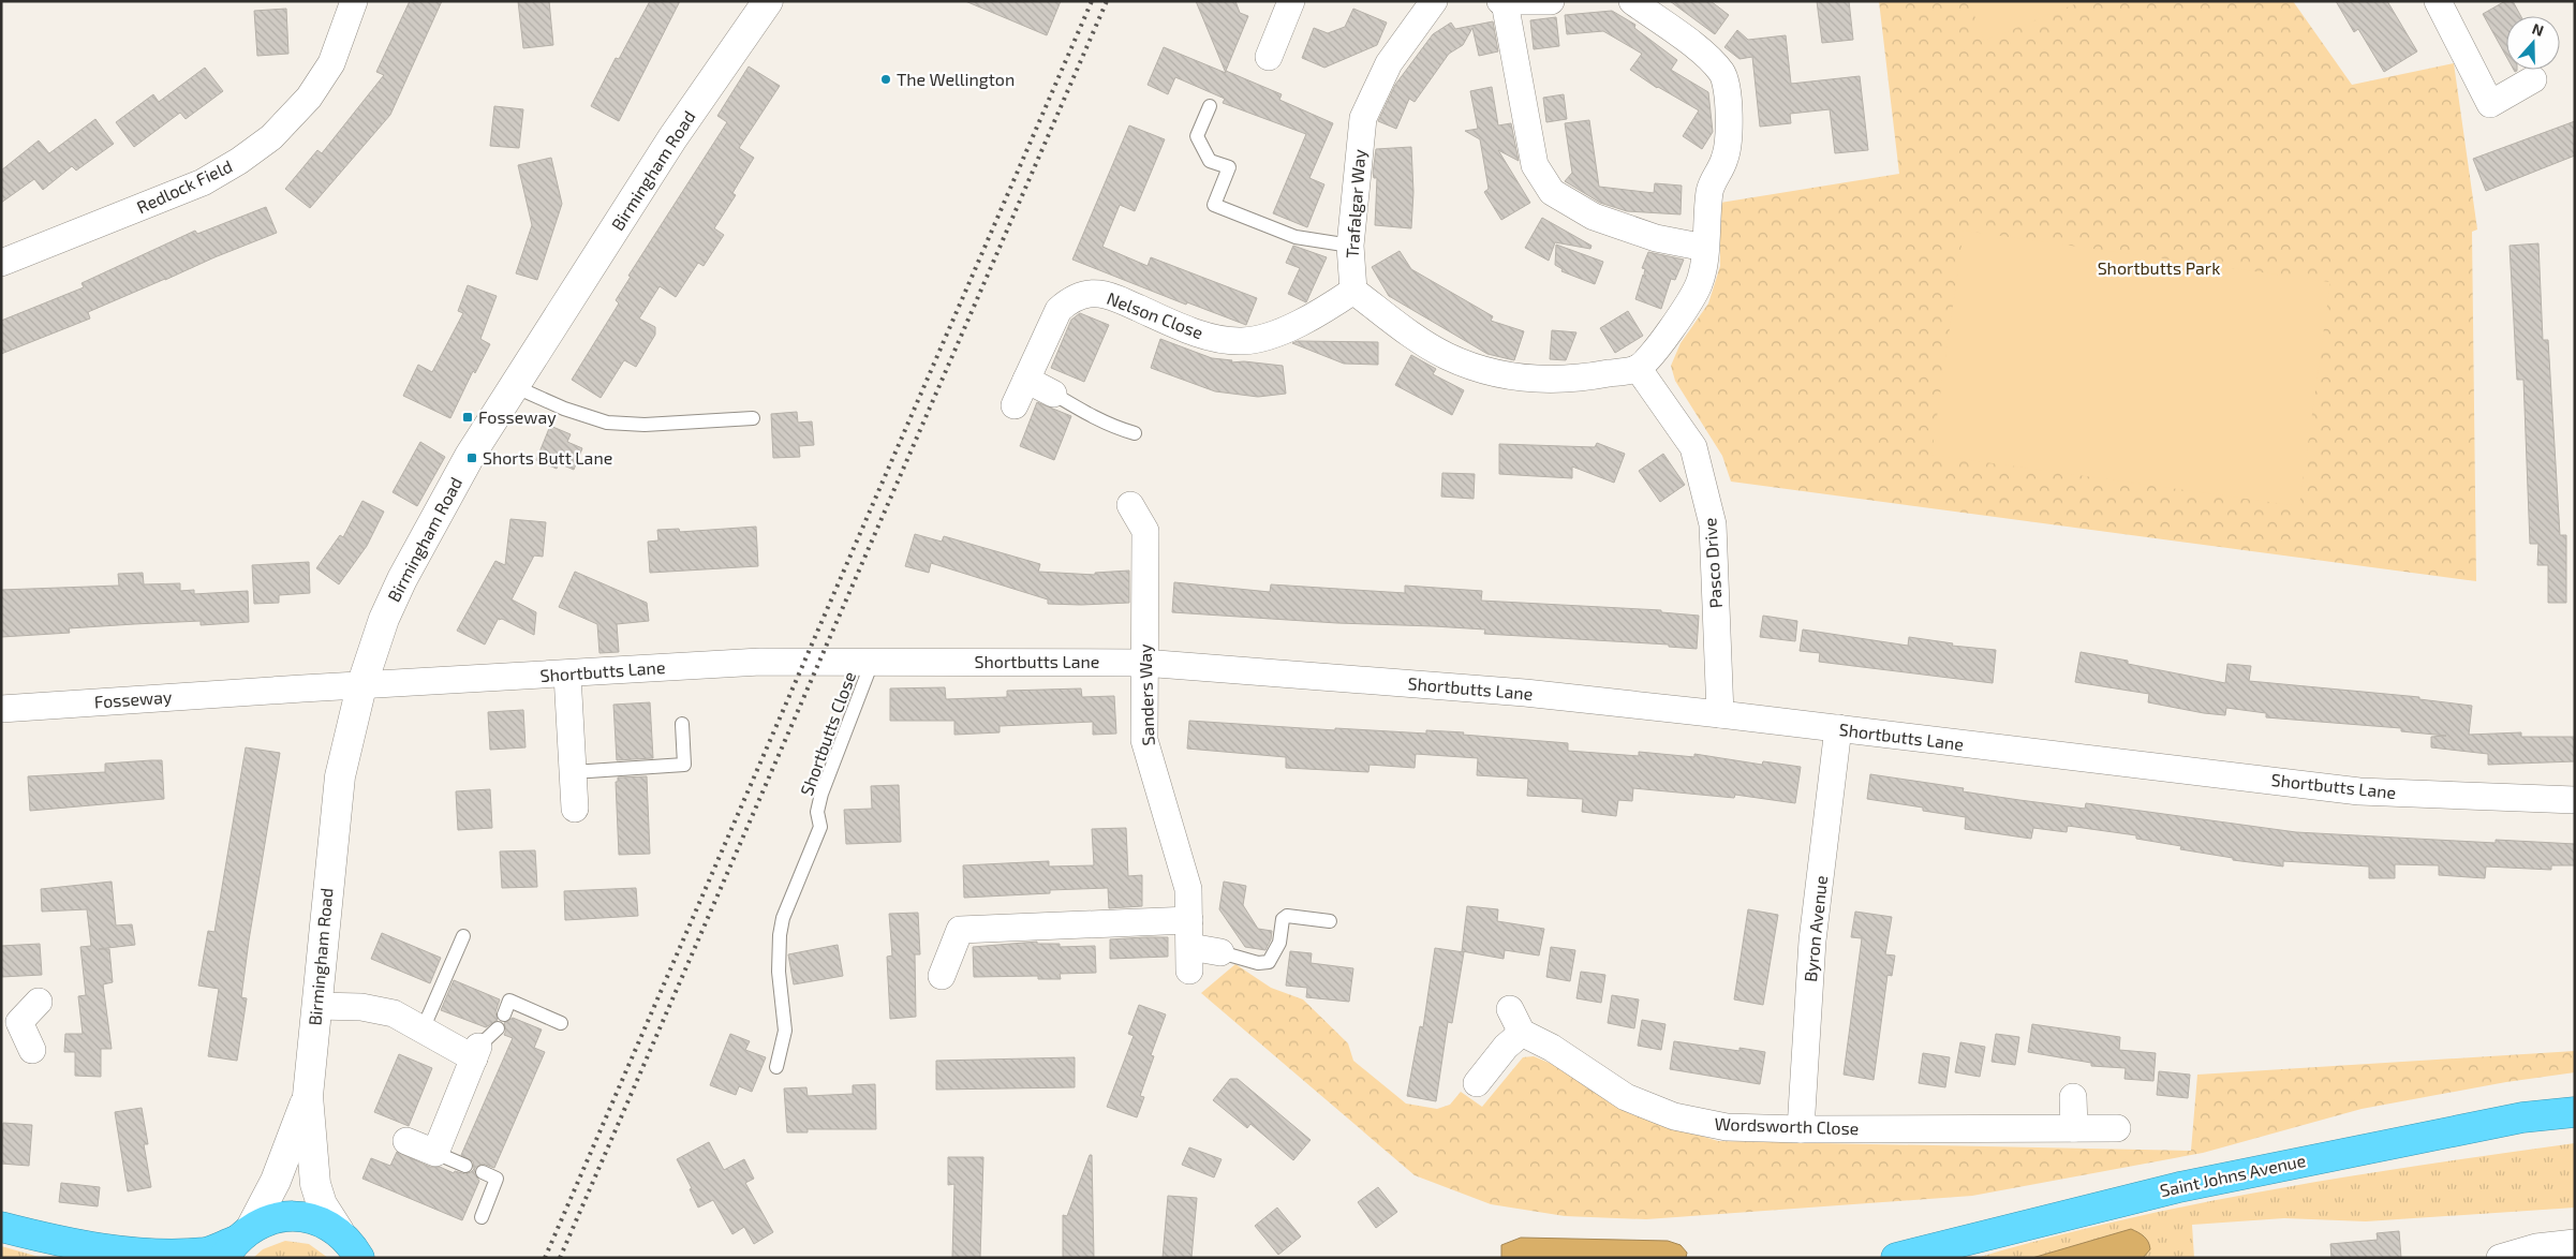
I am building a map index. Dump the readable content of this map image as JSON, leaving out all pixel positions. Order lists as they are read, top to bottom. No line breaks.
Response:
{"streets":{"highway":["Saint Johns Avenue"],"street":["Birmingham Road","Redlock Field","Trafalgar Way","Nelson Close","Pasco Drive","Shortbutts Lane","Sanders Way","Fosseway","Byron Avenue","Wordsworth Close"],"lane":["Shortbutts Close"]},"crossings":[["Birmingham Road","Shortbutts Lane"],["Birmingham Road","Fosseway"],["Trafalgar Way","Nelson Close"],["Pasco Drive","Shortbutts Lane"],["Shortbutts Lane","Sanders Way"],["Shortbutts Lane","Fosseway"],["Shortbutts Lane","Shortbutts Close"],["Shortbutts Lane","Byron Avenue"],["Byron Avenue","Wordsworth Close"]],"parks":["Shortbutts Park"],"places":{"other":["The Wellington"],"transit":["Fosseway","Shorts Butt Lane"]},"north":"top"}
